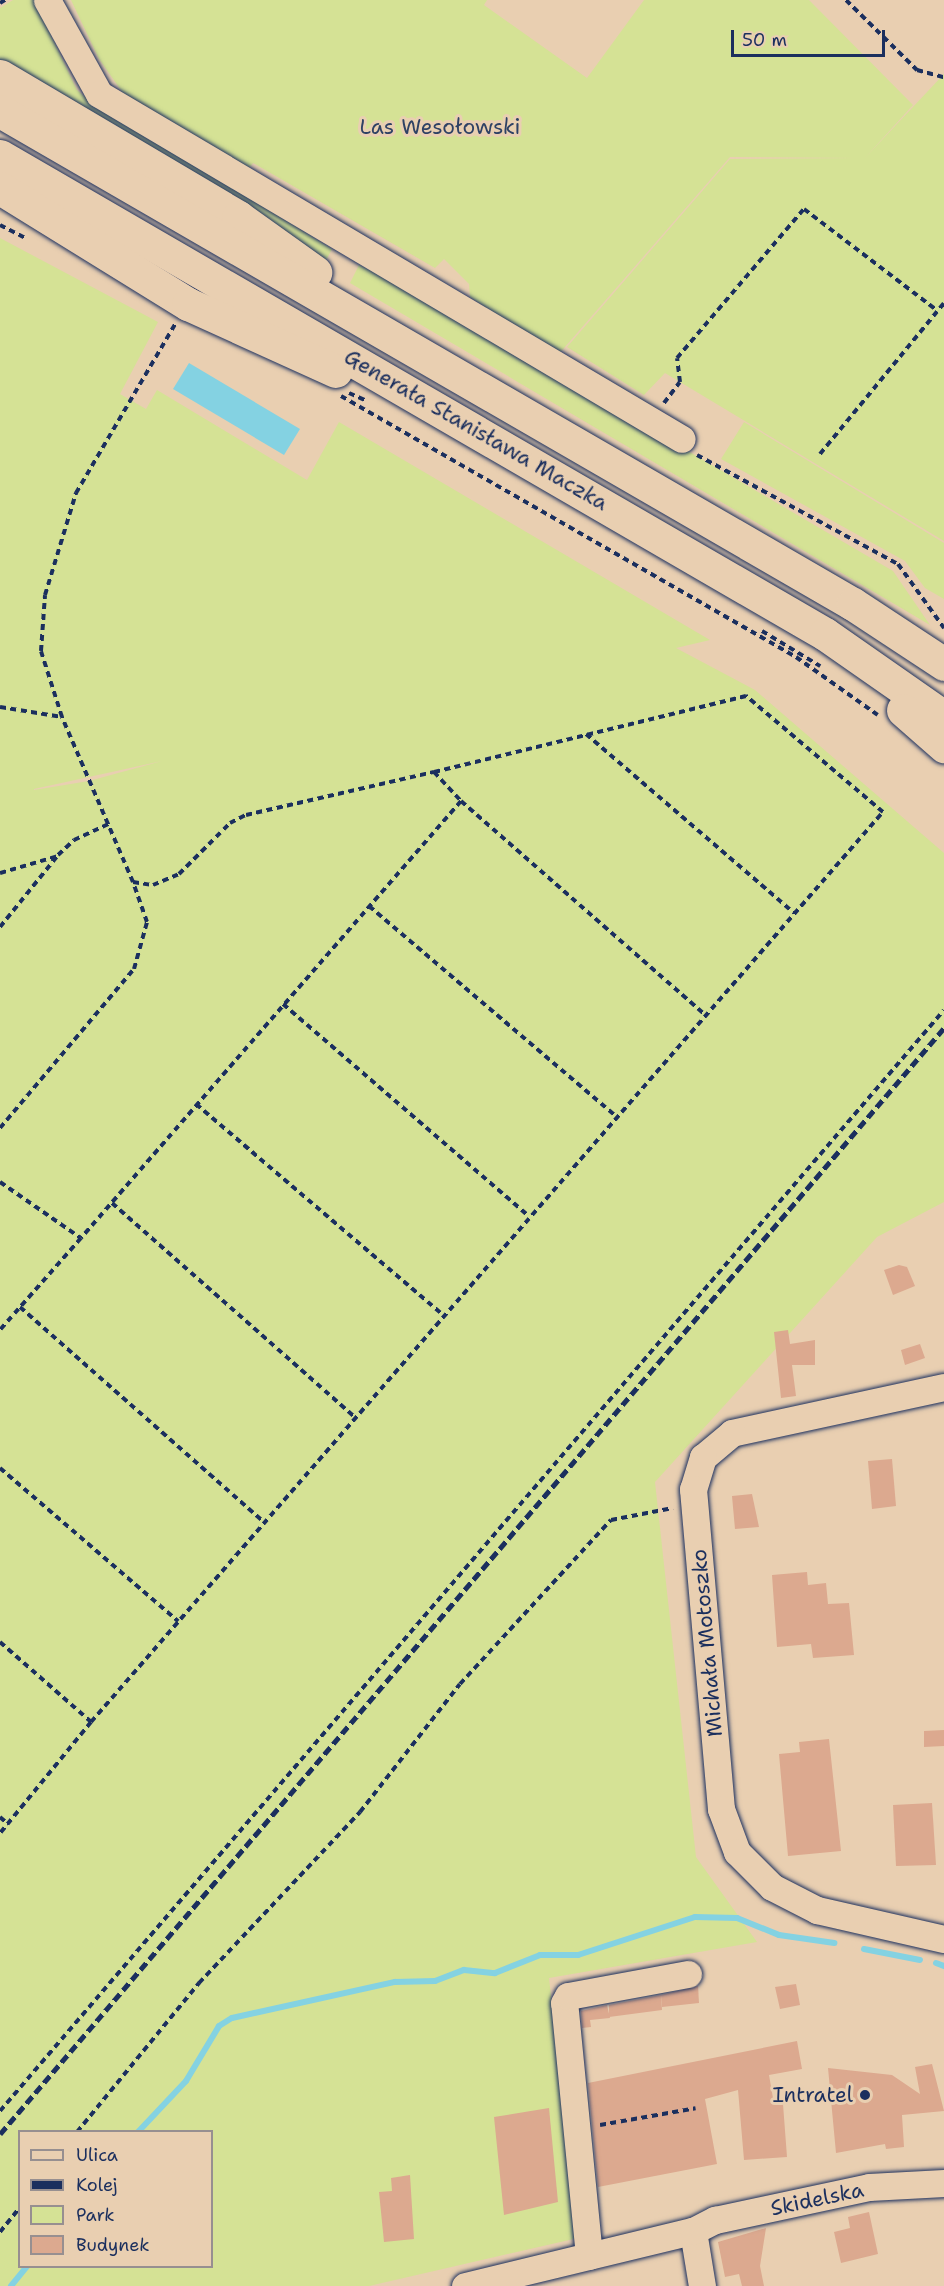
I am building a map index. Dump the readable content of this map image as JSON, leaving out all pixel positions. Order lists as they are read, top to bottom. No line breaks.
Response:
{"streets":{"highway":["Generała Stanisława Maczka"],"street":["Michała Motoszko","Skidelska"]},"parks":["Las Wesołowski"],"places":["Intratel"],"legend":["Ulica","Kolej","Park","Budynek"],"scale_bar":"50 m"}
